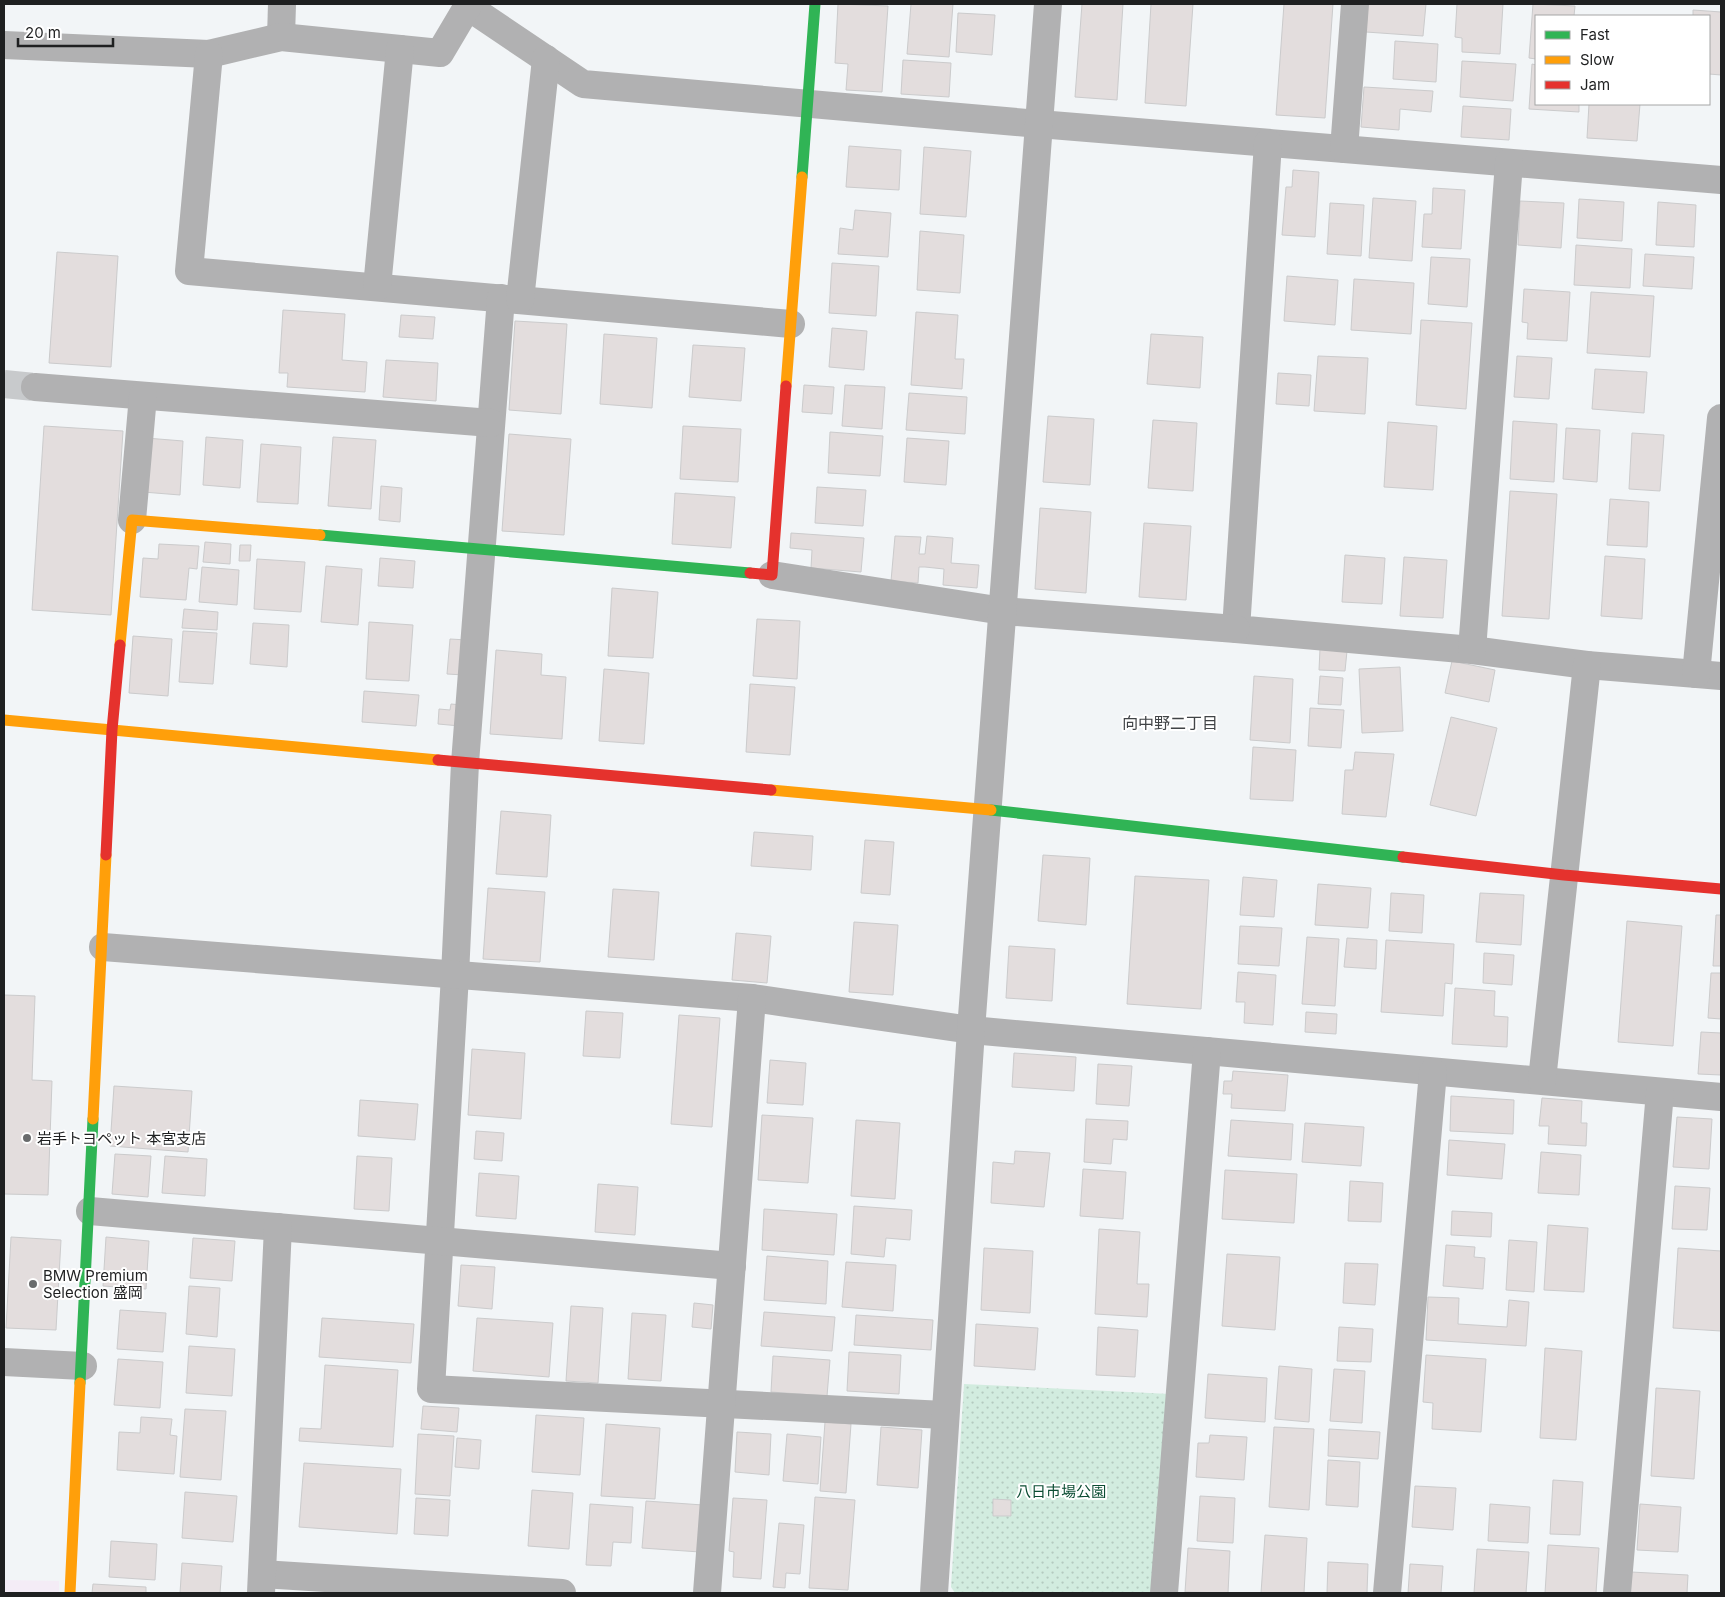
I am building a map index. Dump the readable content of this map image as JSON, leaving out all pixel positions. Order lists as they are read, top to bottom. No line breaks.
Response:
{"districts":["向中野二丁目"],"parks":["八日市場公園"],"places":["岩手トヨペット 本宮支店","BMW Premium Selection 盛岡"],"legend":["Fast","Slow","Jam"],"scale_bar":"20 m"}
